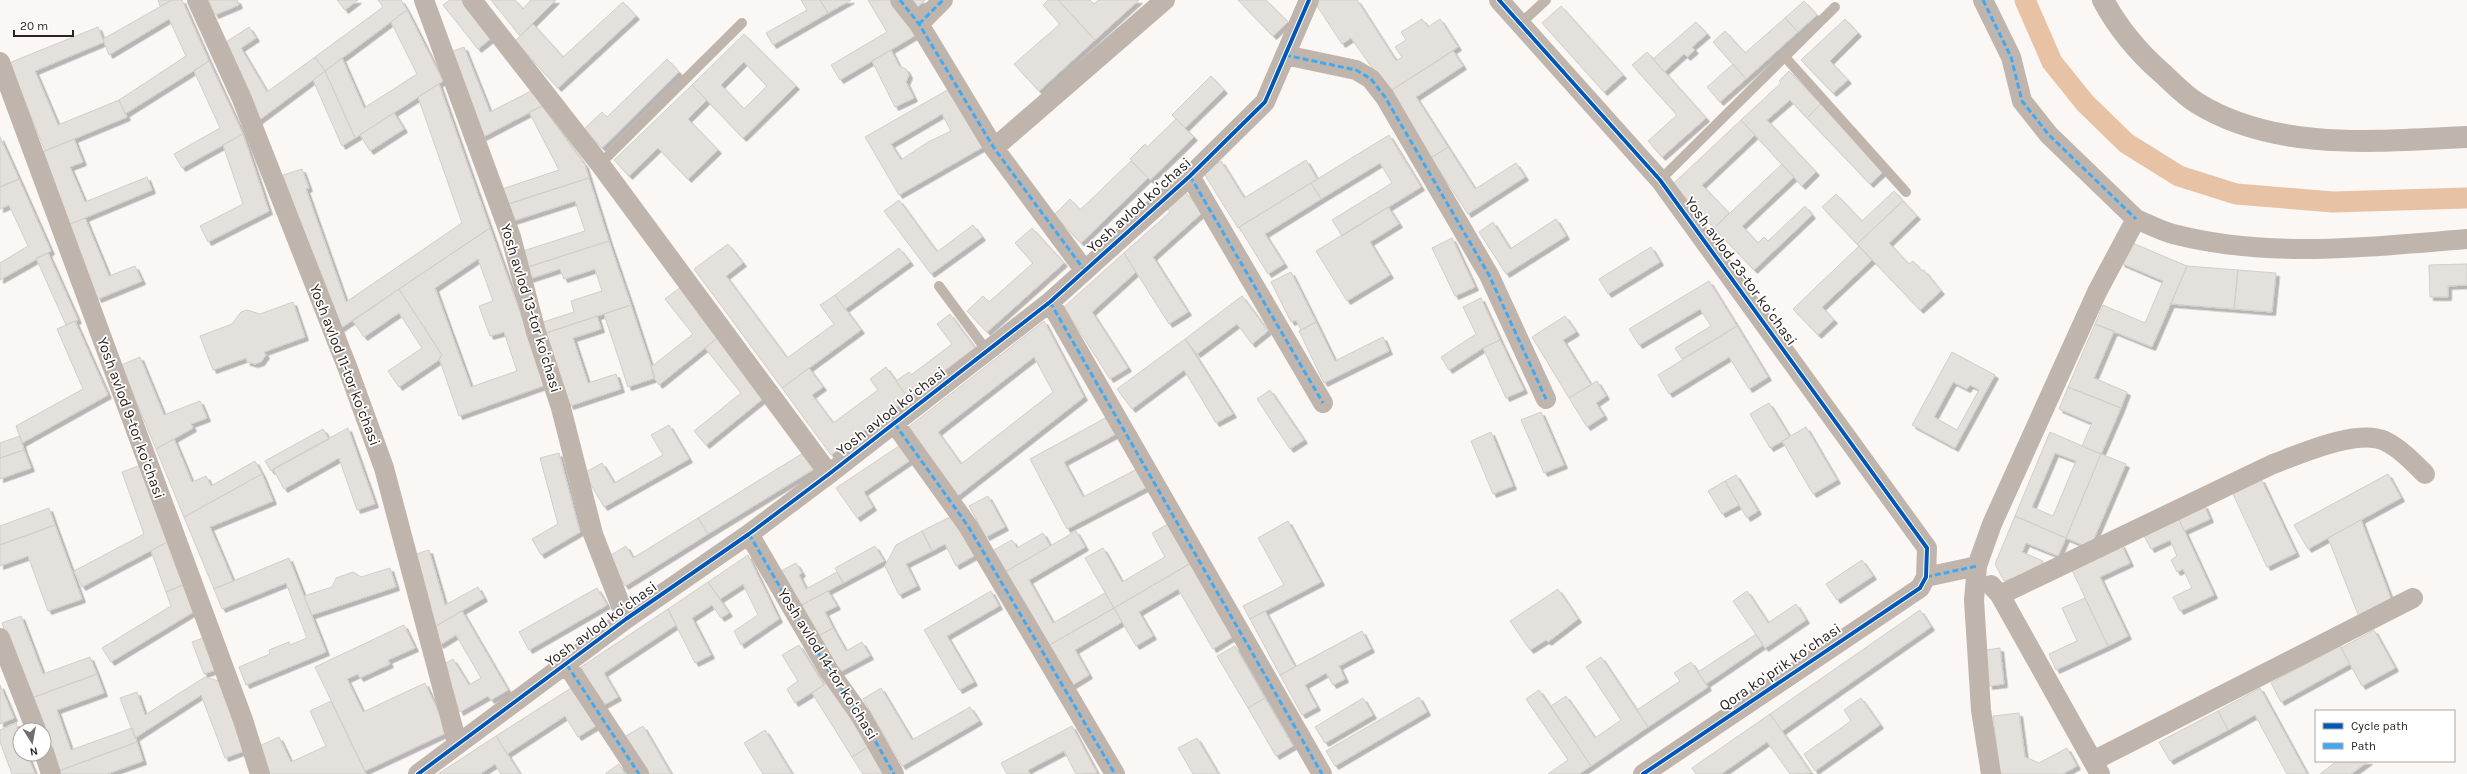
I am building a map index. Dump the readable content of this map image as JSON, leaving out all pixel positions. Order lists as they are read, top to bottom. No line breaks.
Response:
{"streets":{"street":["Yosh avlod koʻchasi","Yosh avlod 23-tor koʻchasi","Yosh avlod 13-tor koʻchasi","Yosh avlod 11-tor koʻchasi","Yosh avlod 9-tor koʻchasi","Yosh avlod 14-tor koʻchasi","Qora koʻprik koʻchasi"]},"crossings":[["Yosh avlod koʻchasi","Yosh avlod 13-tor koʻchasi"],["Yosh avlod koʻchasi","Yosh avlod 11-tor koʻchasi"],["Yosh avlod koʻchasi","Yosh avlod 14-tor koʻchasi"],["Yosh avlod 23-tor koʻchasi","Qora koʻprik koʻchasi"]],"legend":["Cycle path","Path"],"scale_bar":"20 m","north":"bottom"}
